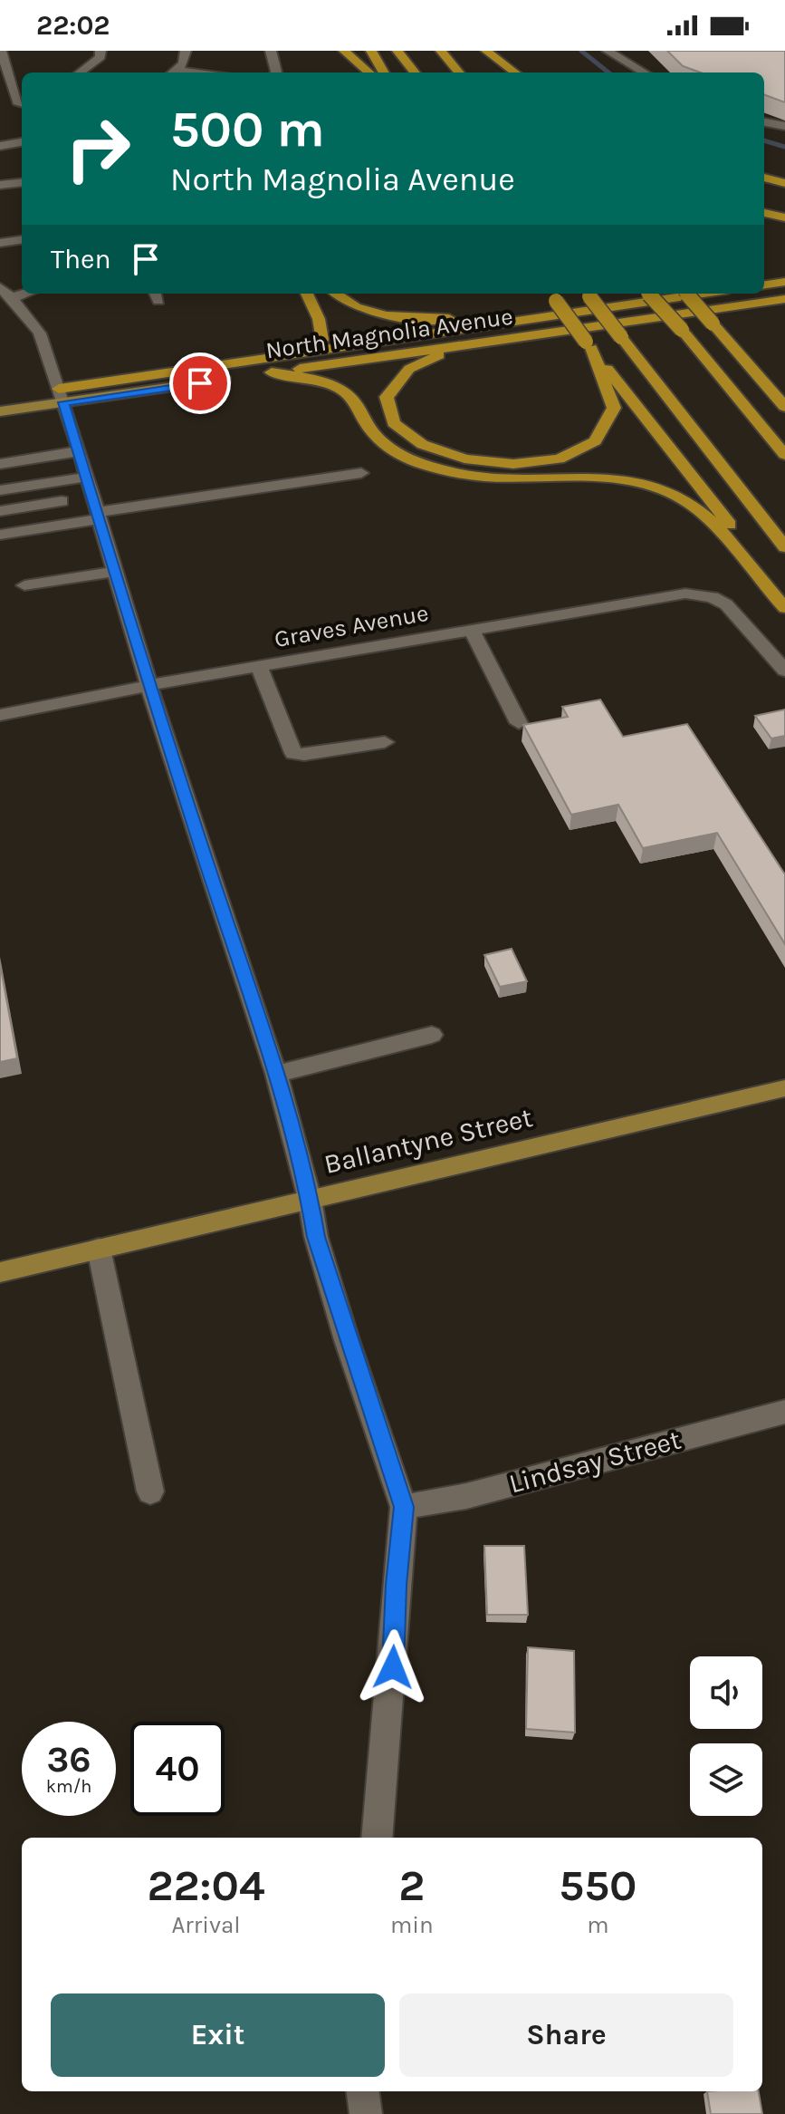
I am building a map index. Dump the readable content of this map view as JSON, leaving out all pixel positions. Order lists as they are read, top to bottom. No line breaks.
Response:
{"streets":{"highway":["North Magnolia Avenue"],"main road":["Ballantyne Street"],"street":["Graves Avenue","Lindsay Street"]},"page":{"status":"22:02","turn":["500 m","North Magnolia Avenue"],"then":"Then","speed":"36 km/h","limit":"40","eta":["22:04","Arrival","2","min","550","m"],"buttons":["Exit","Share"]}}
